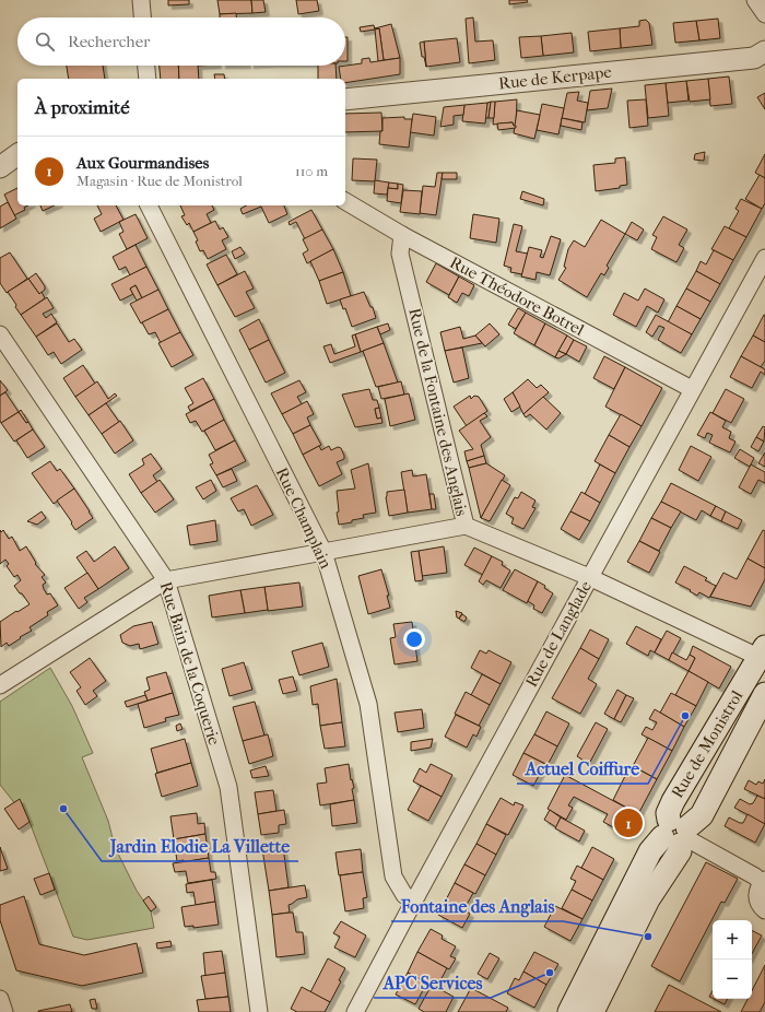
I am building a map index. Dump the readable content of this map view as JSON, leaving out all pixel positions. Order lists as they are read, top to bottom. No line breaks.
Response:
{"streets":{"main road":["Rue de Monistrol"],"street":["Rue de Kerpape","Rue Théodore Botrel","Rue de la Fontaine des Anglais","Rue Champlain","Rue de Langlade","Rue Bain de la Coquerie"]},"crossings":[["Rue Théodore Botrel","Rue de la Fontaine des Anglais"],["Rue Théodore Botrel","Rue de Langlade"],["Rue de la Fontaine des Anglais","Rue de Langlade"],["Rue de la Fontaine des Anglais","Rue de Monistrol"],["Rue Champlain","Rue de Langlade"]],"places":["Actuel Coiffure","Jardin Elodie La Villette","Fontaine des Anglais","APC Services"],"page":{"search":"Rechercher","heading":"À proximité","list":[{"mark":"1","name":"Aux Gourmandises","note":"Magasin · Rue de Monistrol","value":"110 m"}],"pins":"1","map_buttons":["+","−"]}}
